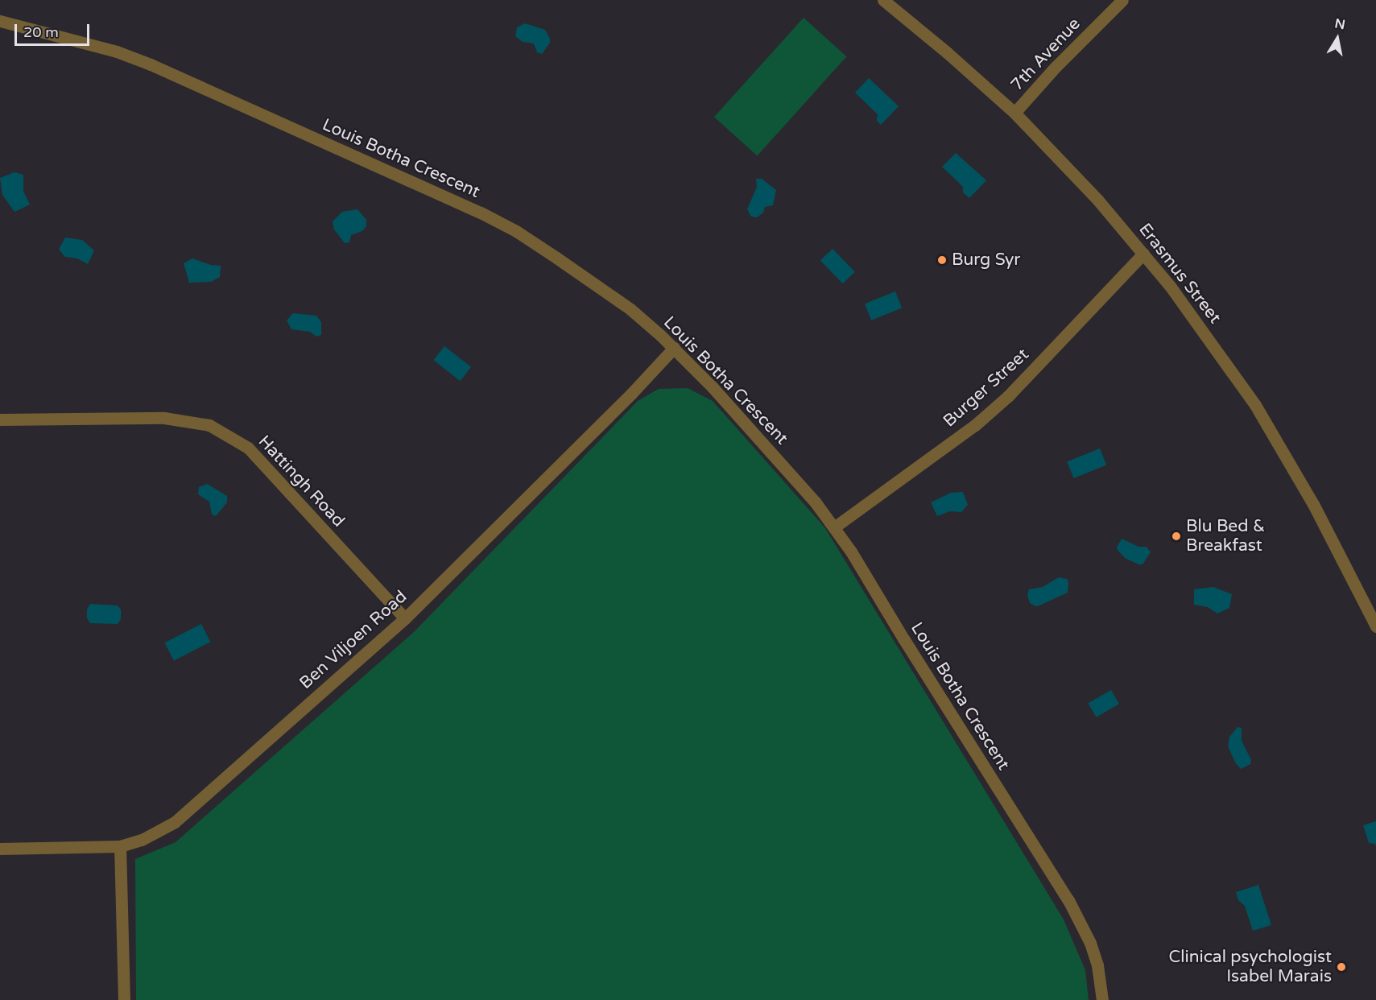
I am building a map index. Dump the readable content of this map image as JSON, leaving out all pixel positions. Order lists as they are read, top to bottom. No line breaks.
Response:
{"streets":{"street":["7th Avenue","Louis Botha Crescent","Erasmus Street","Burger Street","Hattingh Road","Ben Viljoen Road"]},"crossings":[["7th Avenue","Erasmus Street"],["Louis Botha Crescent","Burger Street"],["Louis Botha Crescent","Ben Viljoen Road"],["Erasmus Street","Burger Street"],["Hattingh Road","Ben Viljoen Road"]],"places":["Burg Syr","Blu Bed & Breakfast","Clinical psychologist Isabel Marais"],"scale_bar":"20 m","north":"top"}
